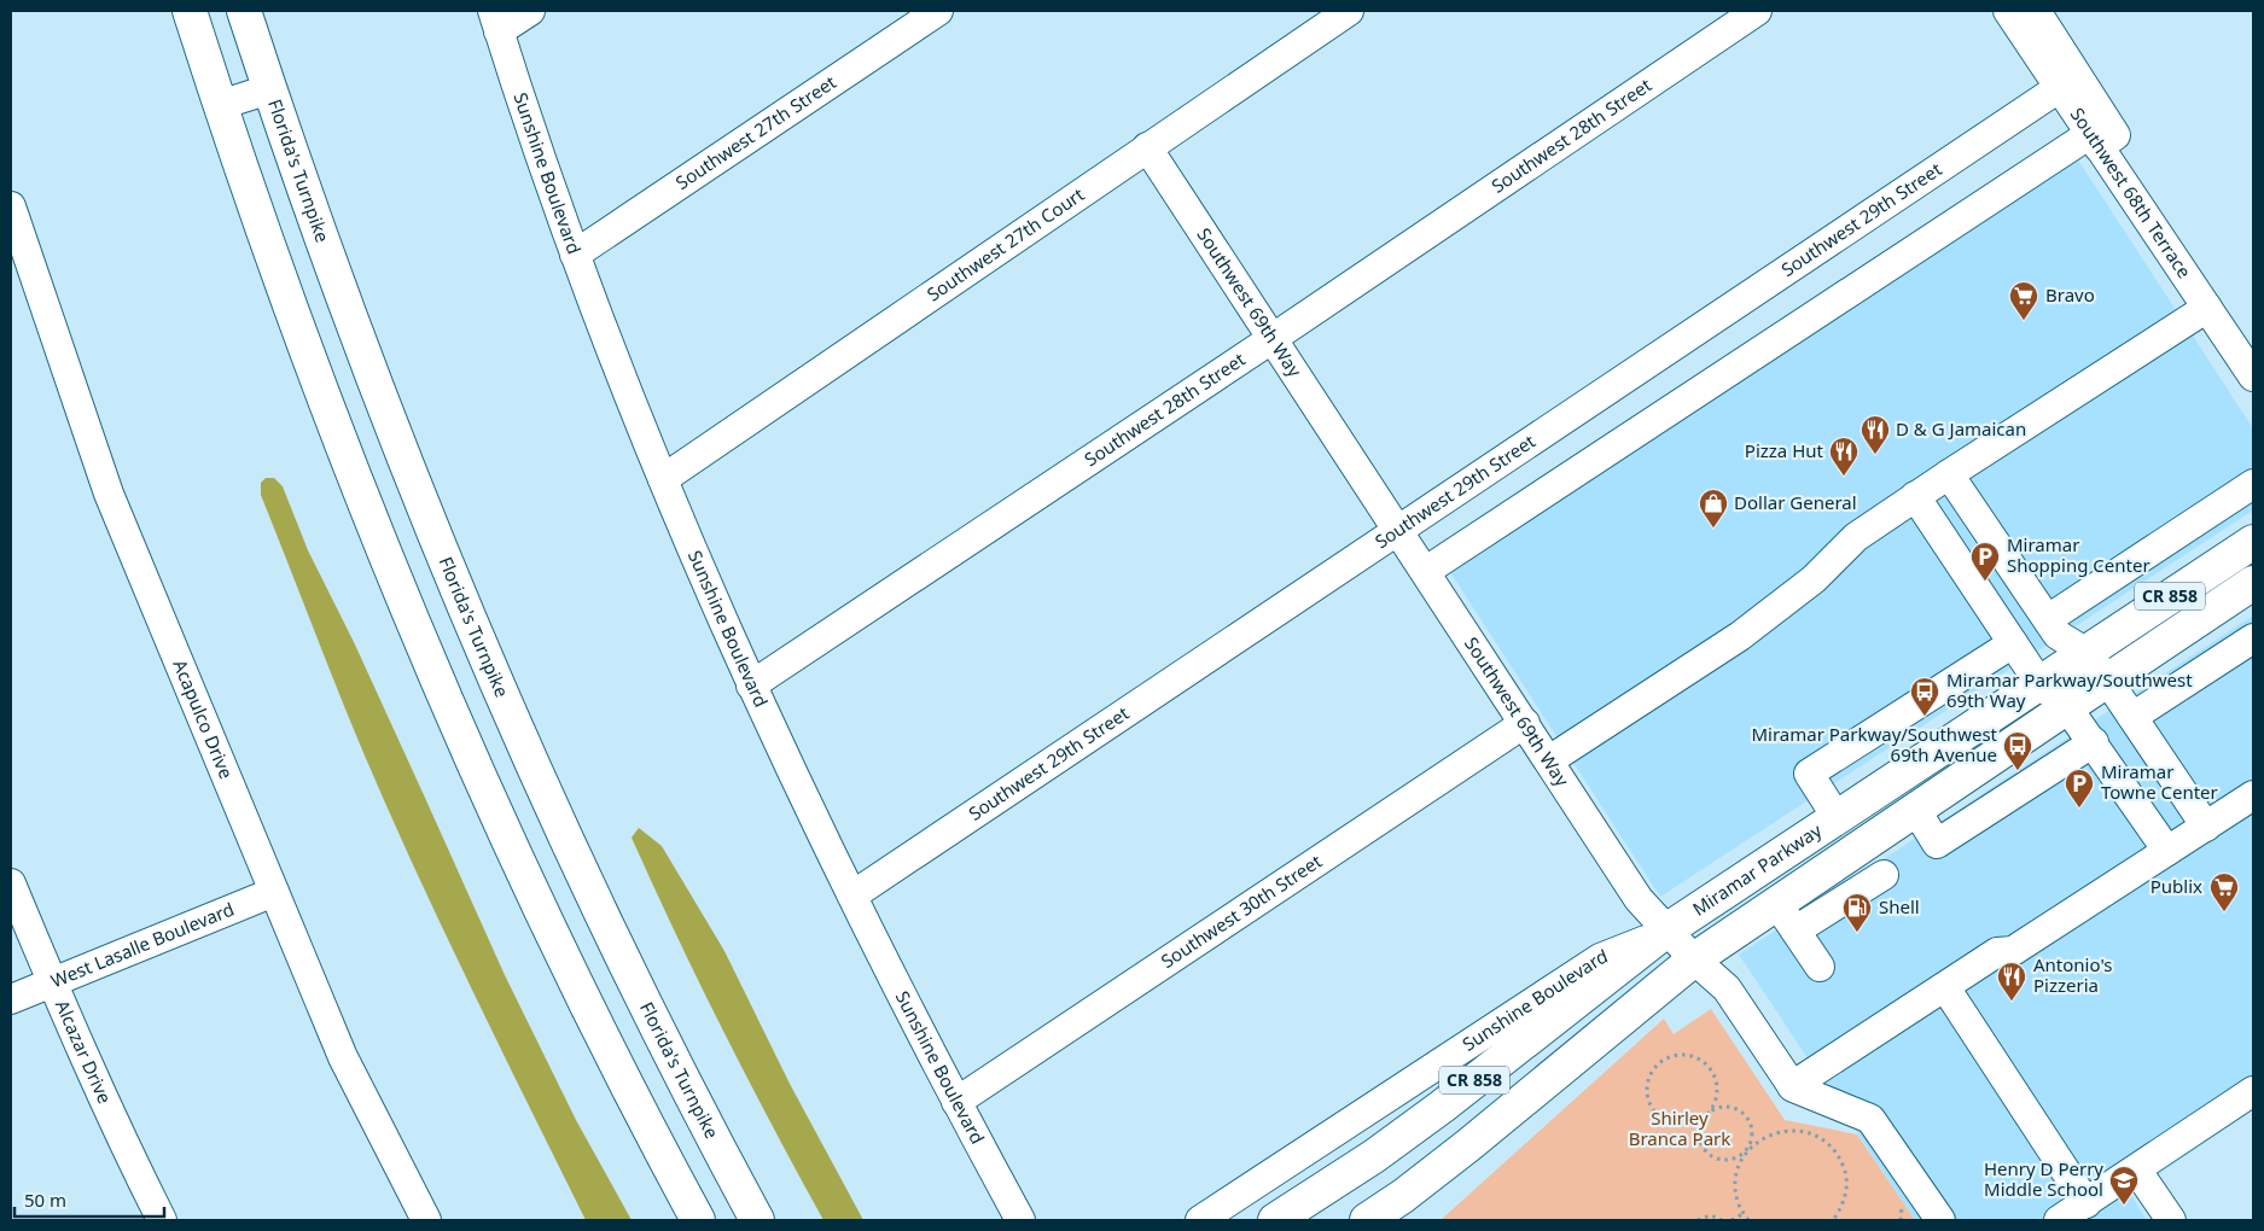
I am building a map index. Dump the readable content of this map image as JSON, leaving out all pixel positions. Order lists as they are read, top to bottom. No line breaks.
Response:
{"streets":{"main road":["Florida's Turnpike","CR 858","Miramar Parkway"],"street":["Southwest 27th Street","Southwest 28th Street","Sunshine Boulevard","Southwest 68th Terrace","Southwest 29th Street","Southwest 27th Court","Southwest 69th Way","Acapulco Drive","Southwest 30th Street","West Lasalle Boulevard","Alcazar Drive"]},"crossings":[["Southwest 27th Street","Sunshine Boulevard"],["Southwest 28th Street","Sunshine Boulevard"],["Southwest 28th Street","Southwest 69th Way"],["Sunshine Boulevard","Southwest 29th Street"],["Sunshine Boulevard","Southwest 27th Court"],["Sunshine Boulevard","Southwest 69th Way"],["Sunshine Boulevard","Miramar Parkway"],["Sunshine Boulevard","Southwest 30th Street"],["Southwest 68th Terrace","Southwest 29th Street"],["Southwest 29th Street","Southwest 69th Way"],["Southwest 27th Court","Southwest 69th Way"],["Southwest 69th Way","Miramar Parkway"],["Southwest 69th Way","Southwest 30th Street"],["Acapulco Drive","West Lasalle Boulevard"],["West Lasalle Boulevard","Alcazar Drive"]],"parks":["Shirley Branca Park"],"places":{"supermarket":["Bravo","Publix"],"restaurant":["D & G Jamaican","Pizza Hut","Antonio's Pizzeria"],"shop":["Dollar General"],"parking":["Miramar Shopping Center","Miramar Towne Center"],"bus stop":["Miramar Parkway/Southwest 69th Way","Miramar Parkway/Southwest 69th Avenue"],"fuel station":["Shell"],"school or university":["Henry D Perry Middle School"]},"scale_bar":"50 m"}
